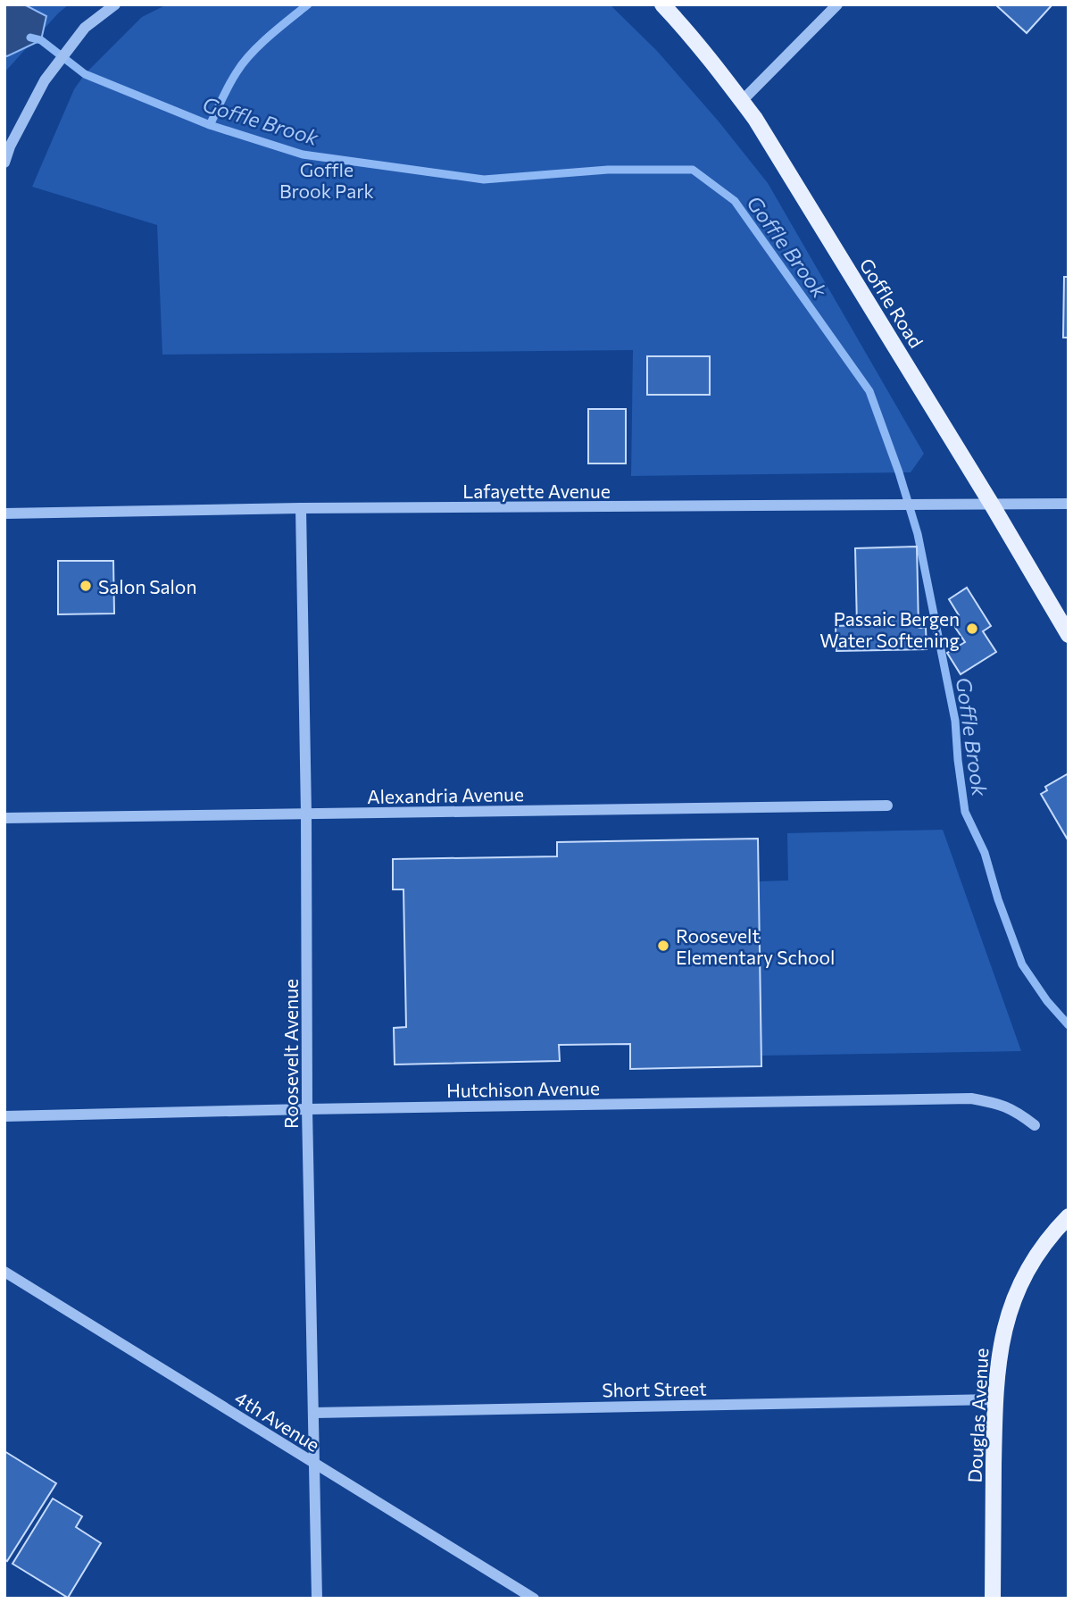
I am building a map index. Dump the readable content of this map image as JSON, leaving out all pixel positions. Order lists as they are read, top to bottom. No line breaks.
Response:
{"streets":{"main road":["Goffle Road","Douglas Avenue"],"street":["Lafayette Avenue","Alexandria Avenue","Roosevelt Avenue","Hutchison Avenue","Short Street","4th Avenue"]},"crossings":[["Goffle Road","Lafayette Avenue"],["Lafayette Avenue","Roosevelt Avenue"],["Alexandria Avenue","Roosevelt Avenue"],["Roosevelt Avenue","Hutchison Avenue"],["Roosevelt Avenue","Short Street"],["Roosevelt Avenue","4th Avenue"],["Short Street","Douglas Avenue"]],"water":["Goffle Brook"],"parks":["Goffle Brook Park"],"places":["Salon Salon","Passaic Bergen Water Softening","Roosevelt Elementary School"]}
